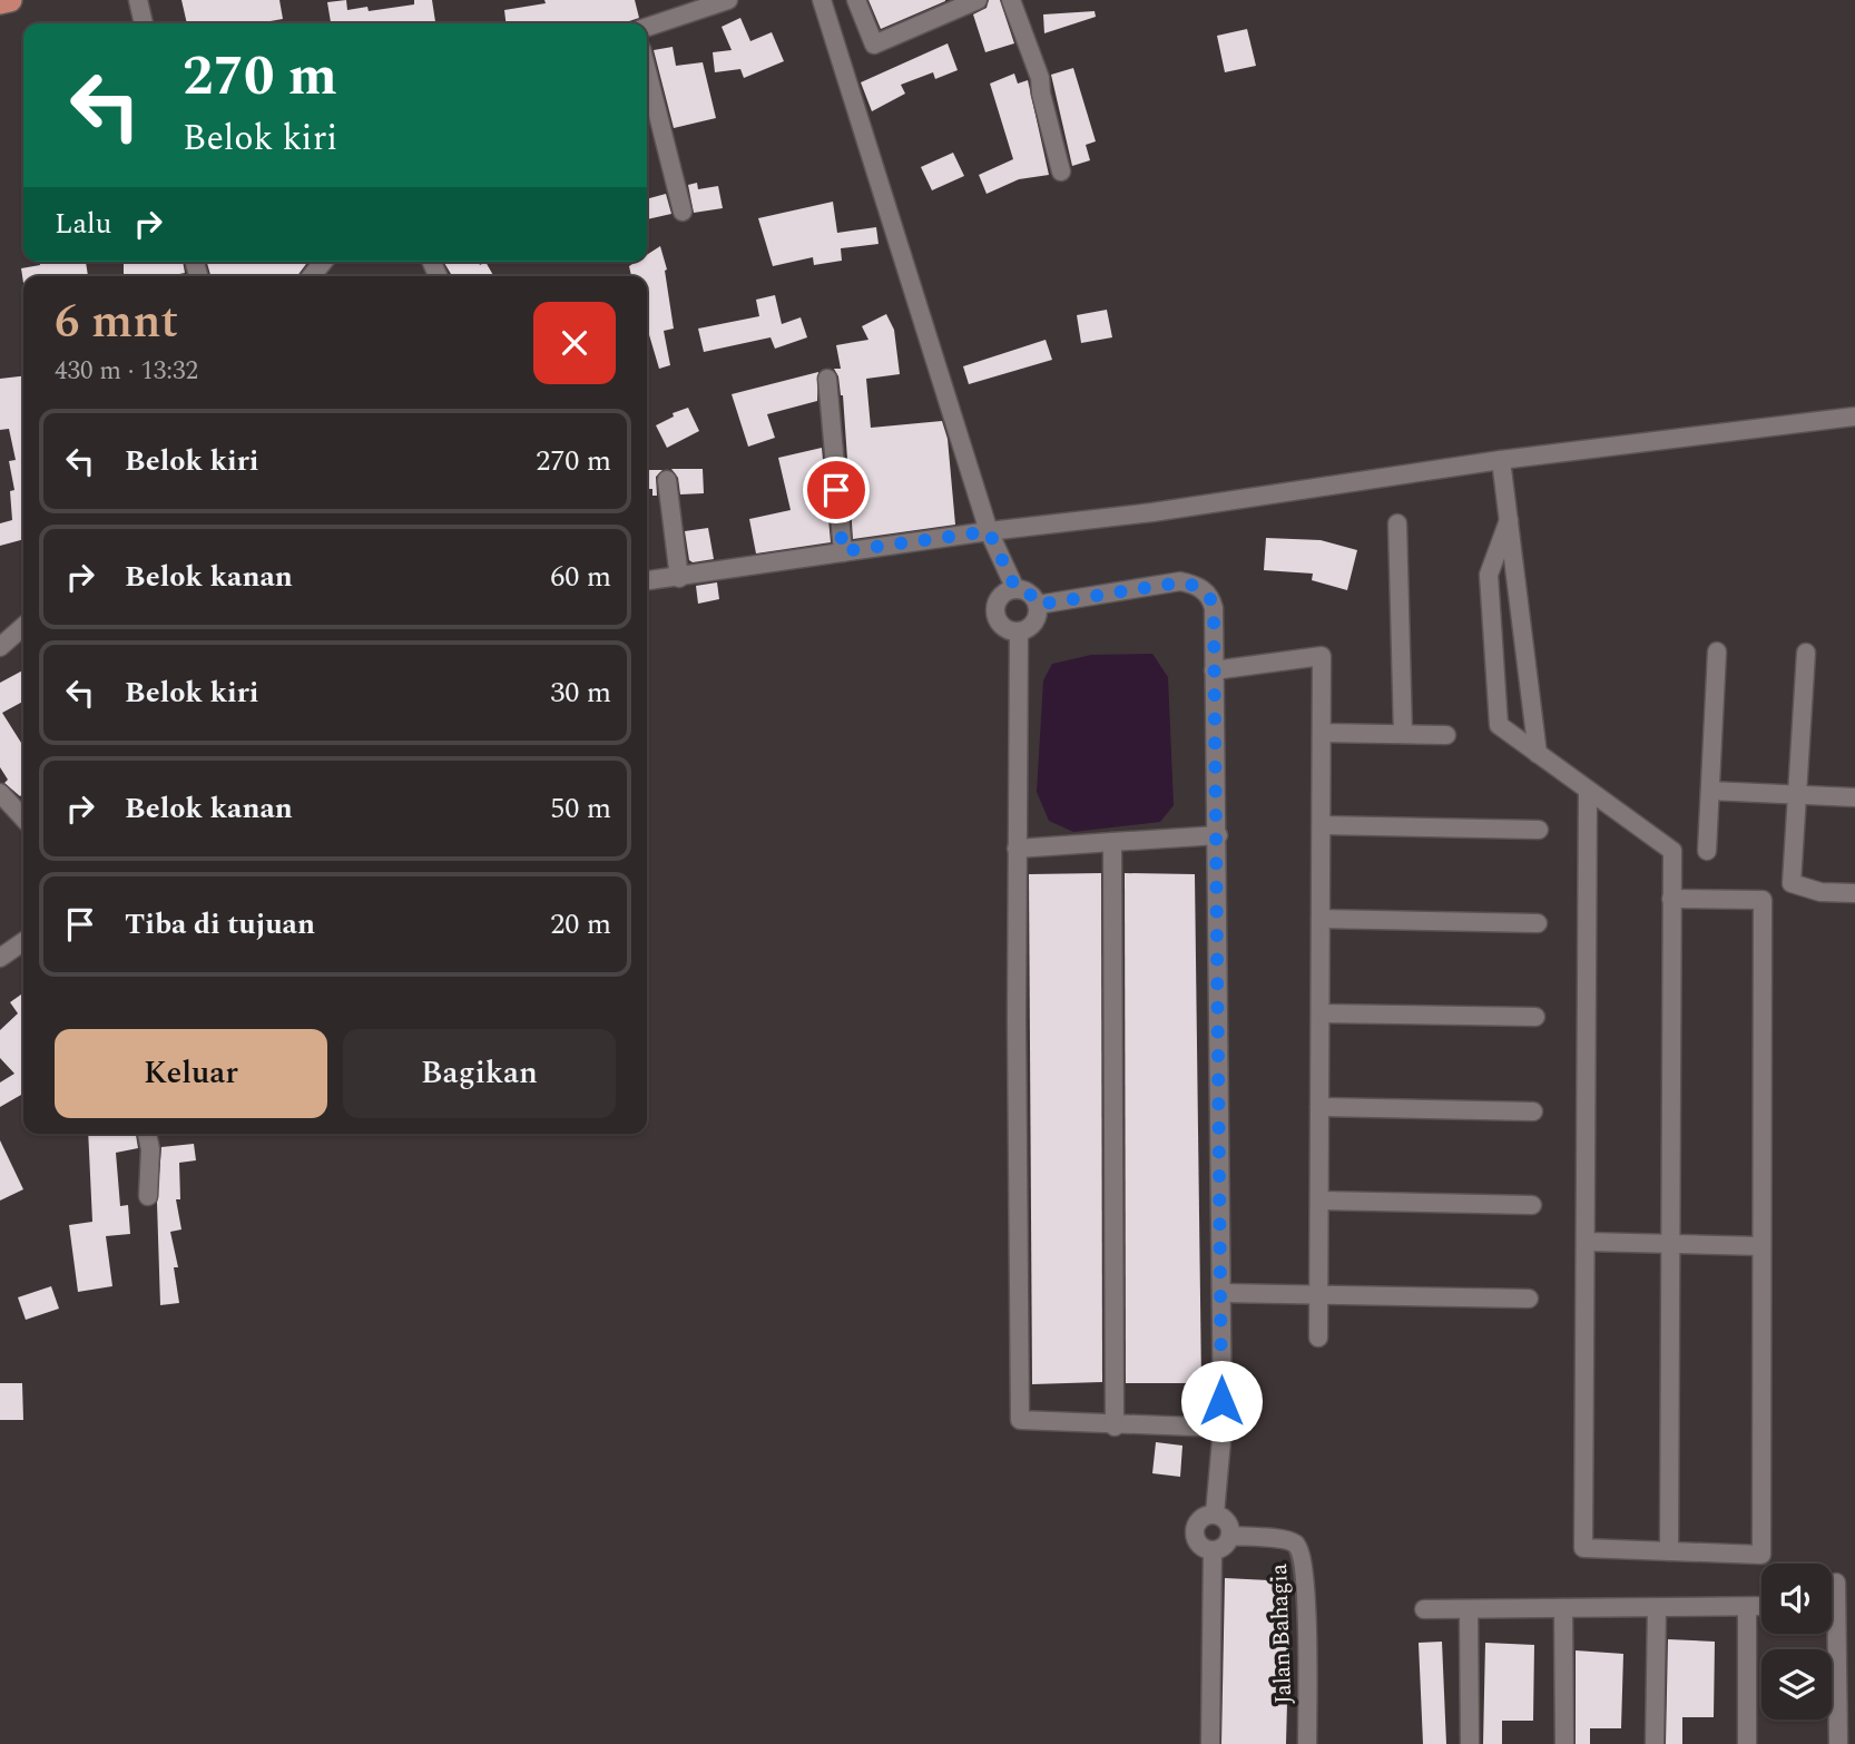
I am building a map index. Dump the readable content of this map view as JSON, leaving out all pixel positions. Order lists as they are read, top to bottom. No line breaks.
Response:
{"streets":{"street":["Jalan Bahagia"]},"page":{"turn":["270 m","Belok kiri"],"then":"Lalu","heading":["6 mnt","430 m · 13:32"],"list":[{"name":"Belok kiri","value":"270 m"},{"name":"Belok kanan","value":"60 m"},{"name":"Belok kiri","value":"30 m"},{"name":"Belok kanan","value":"50 m"},{"name":"Tiba di tujuan","value":"20 m"}],"buttons":["Keluar","Bagikan"]}}
